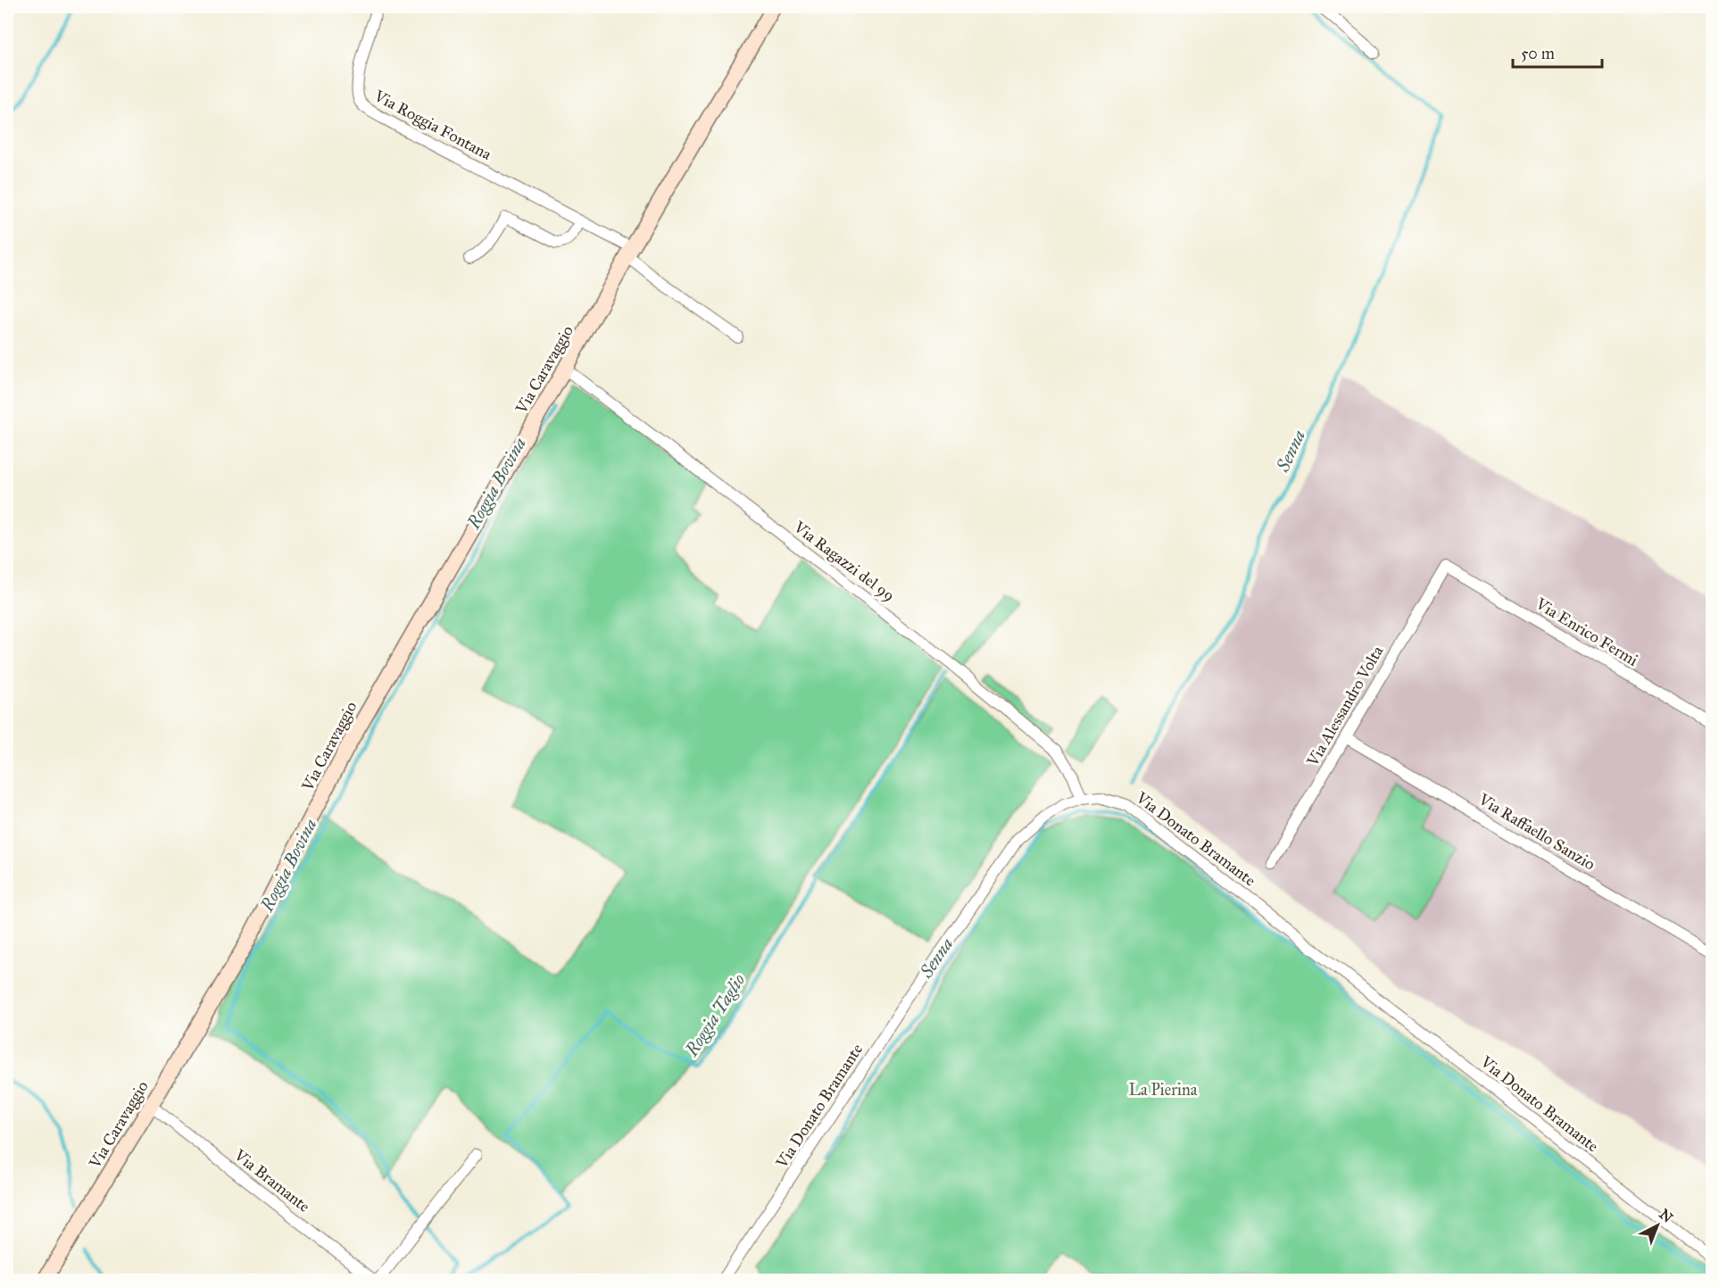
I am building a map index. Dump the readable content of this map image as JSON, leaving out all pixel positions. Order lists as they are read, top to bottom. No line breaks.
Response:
{"streets":{"street":["Via Roggia Fontana","Via Caravaggio","Via Ragazzi del 99","Via Enrico Fermi","Via Alessandro Volta","Via Raffaello Sanzio","Via Donato Bramante","Via Bramante"]},"crossings":[["Via Roggia Fontana","Via Caravaggio"],["Via Caravaggio","Via Ragazzi del 99"],["Via Caravaggio","Via Bramante"],["Via Ragazzi del 99","Via Donato Bramante"],["Via Enrico Fermi","Via Alessandro Volta"],["Via Alessandro Volta","Via Raffaello Sanzio"]],"water":["Senna","Roggia Bovina","Roggia Taglio"],"parks":["La Pierina"],"scale_bar":"50 m","north":"top right"}
